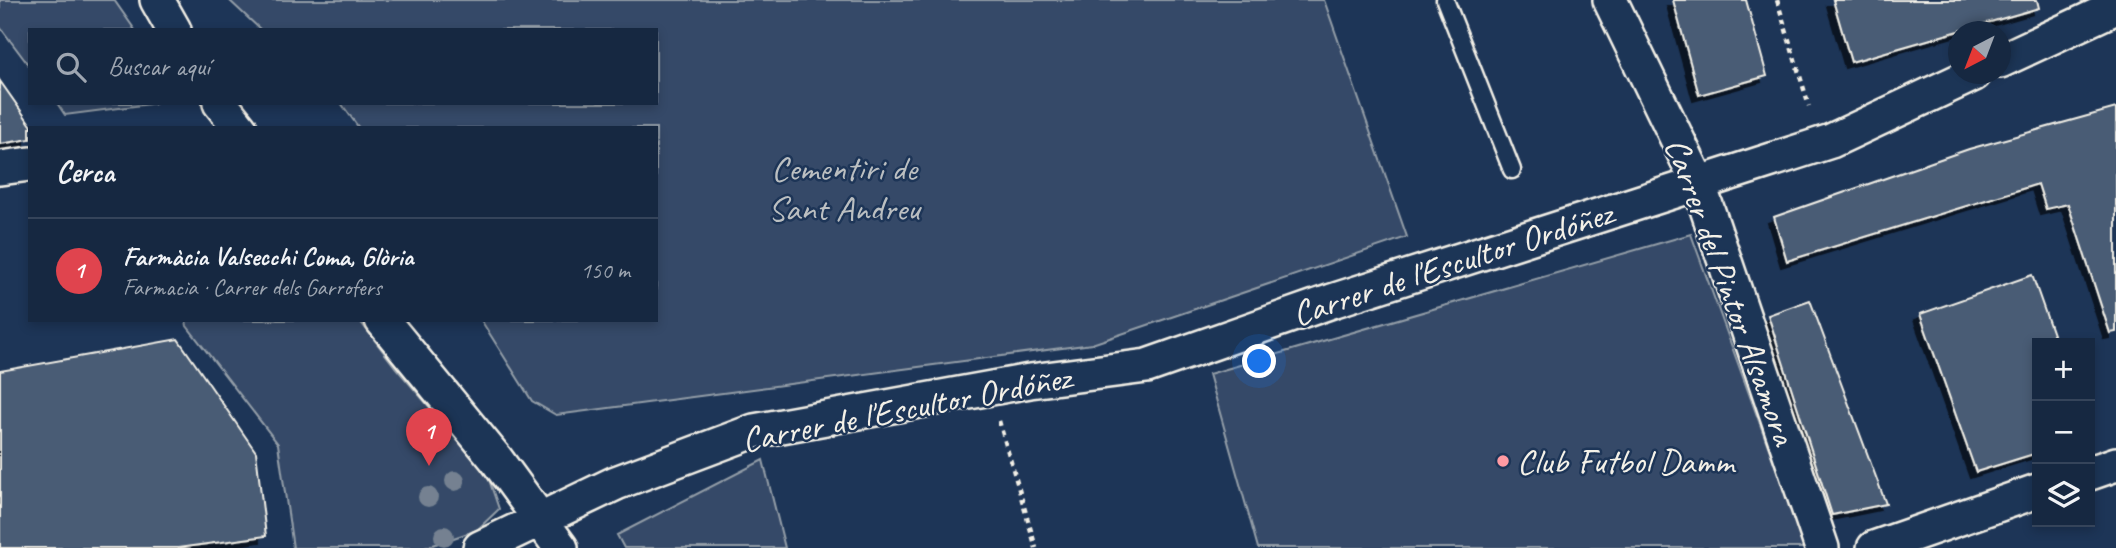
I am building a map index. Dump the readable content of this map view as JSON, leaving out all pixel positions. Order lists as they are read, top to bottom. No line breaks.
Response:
{"streets":{"street":["Carrer de l'Escultor Ordóñez","Carrer del Pintor Alsamora"]},"crossings":[["Carrer de l'Escultor Ordóñez","Carrer del Pintor Alsamora"]],"parks":["Cementiri de Sant Andreu"],"places":["Club Futbol Damm"],"north":"bottom left","page":{"search":"Buscar aquí","heading":"Cerca","list":[{"mark":"1","name":"Farmàcia Valsecchi Coma, Glòria","note":"Farmacia · Carrer dels Garrofers","value":"150 m"}],"map_buttons":["+","−"],"pins":"1"}}
